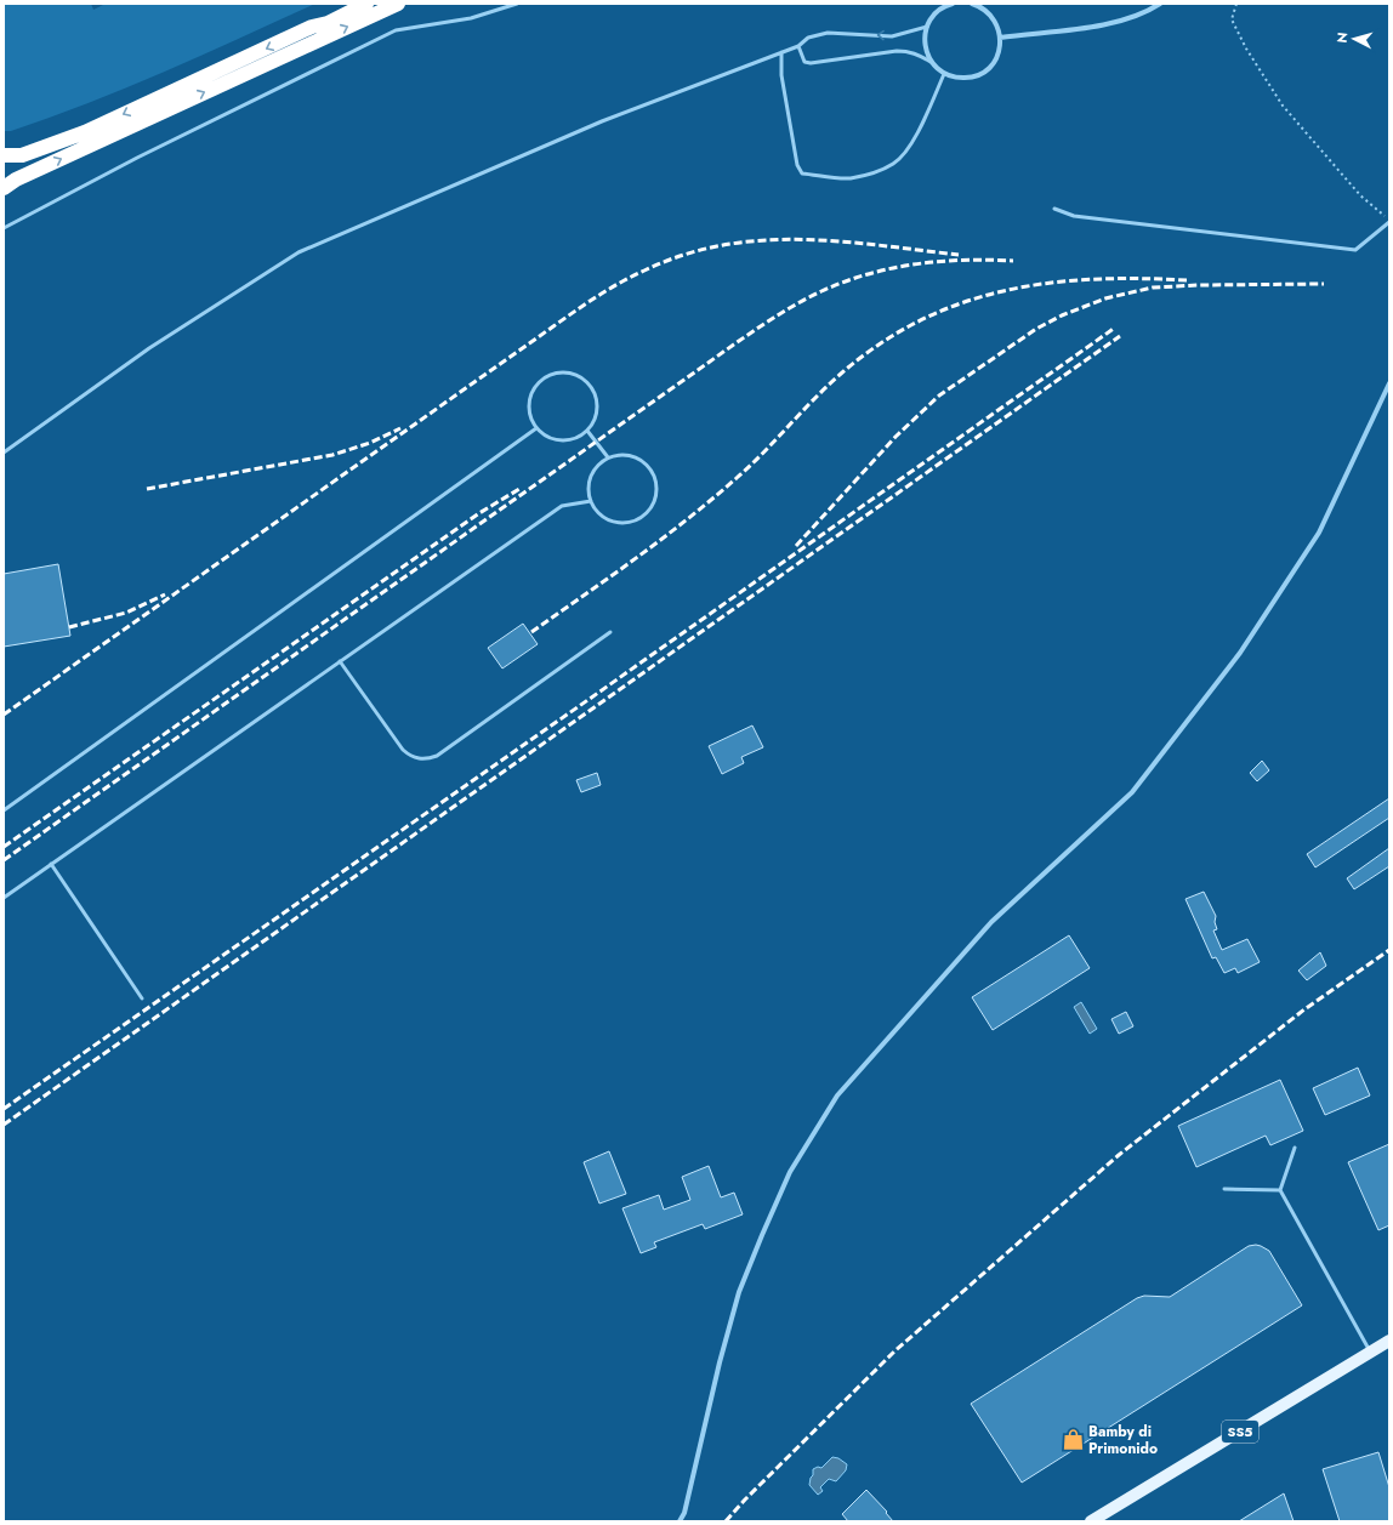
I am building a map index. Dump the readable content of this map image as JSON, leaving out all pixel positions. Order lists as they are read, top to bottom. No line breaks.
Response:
{"streets":{"main road":["SS5"]},"places":{"shop":["Bamby di Primonido"]},"north":"left"}
